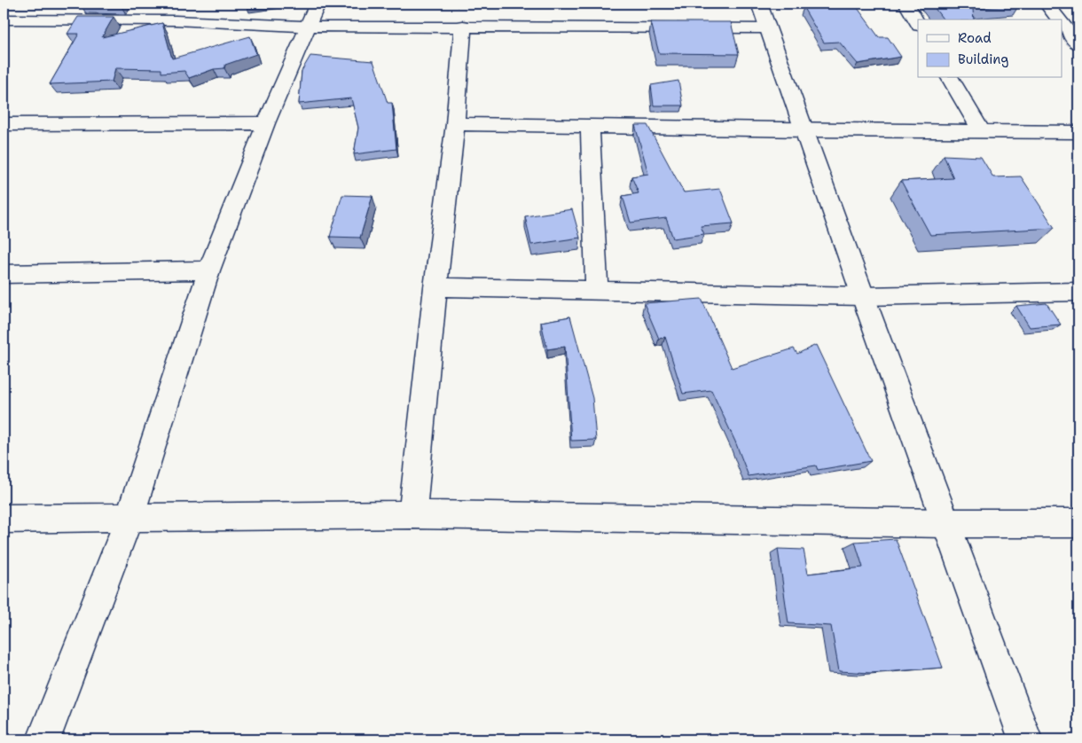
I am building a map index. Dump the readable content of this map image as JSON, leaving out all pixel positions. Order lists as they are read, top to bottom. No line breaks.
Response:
{"legend":["Road","Building"]}
